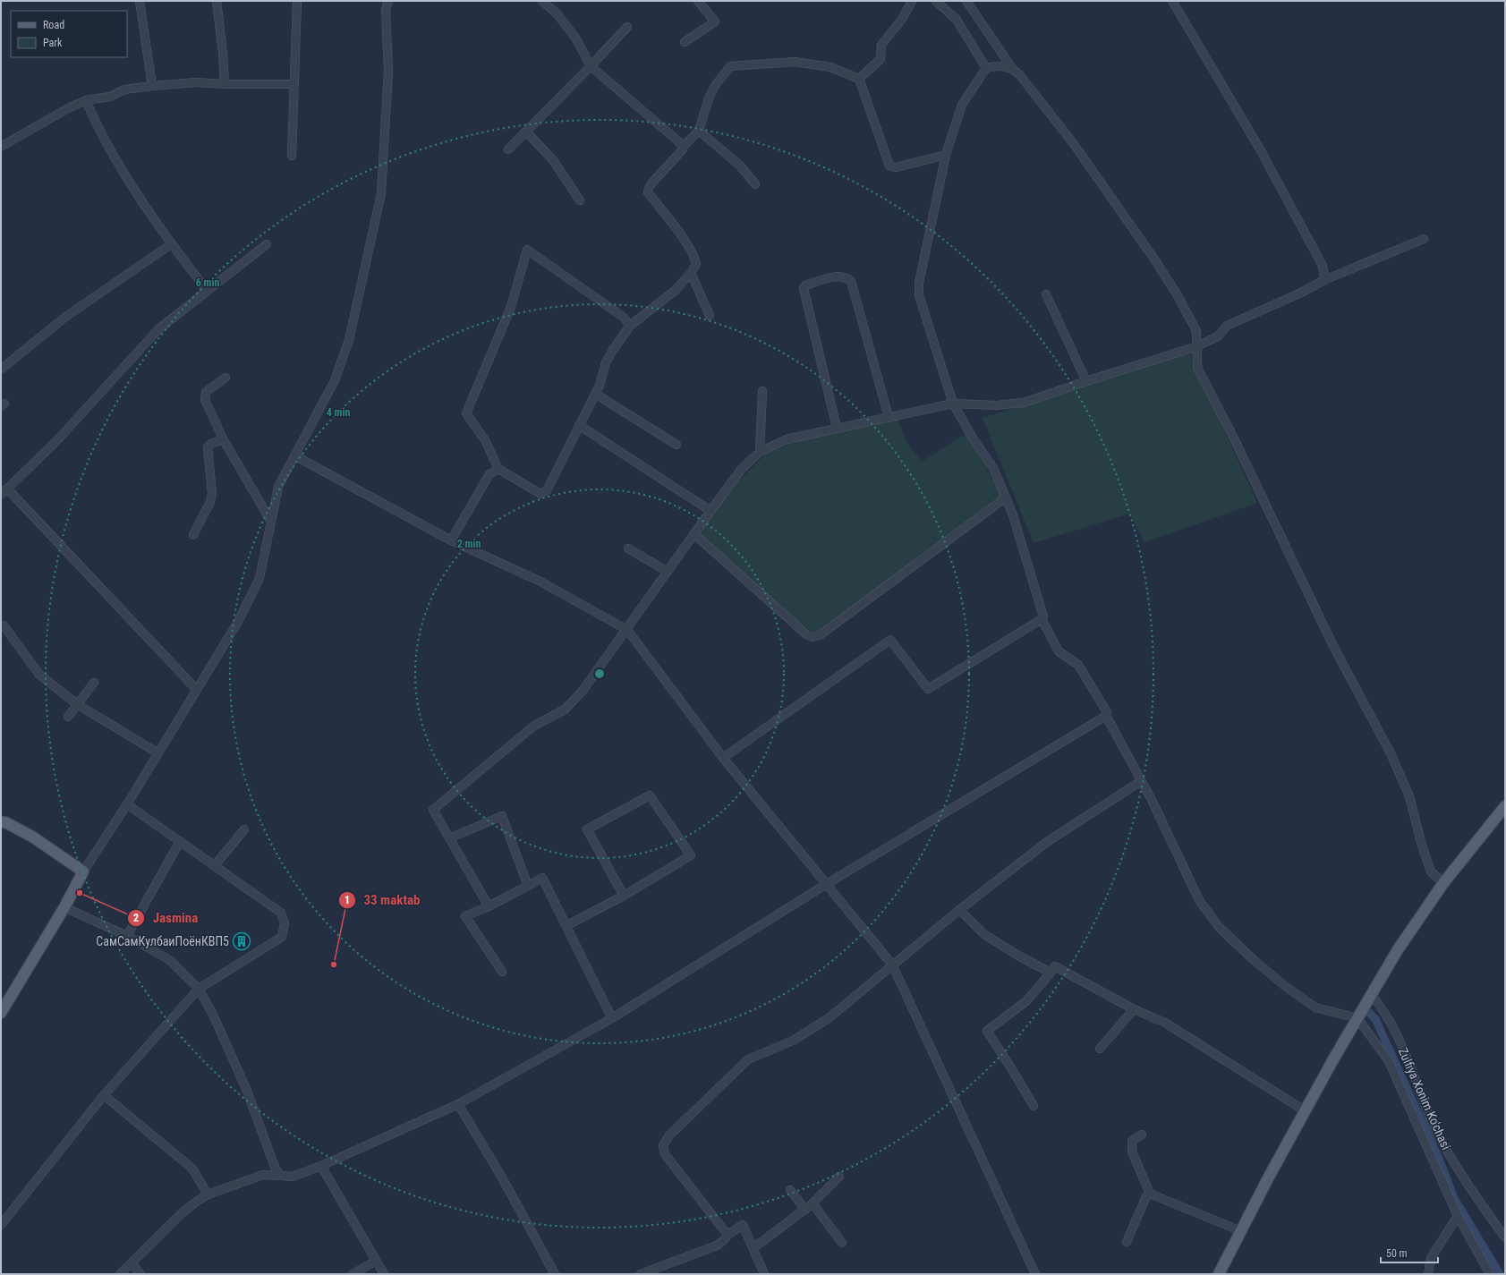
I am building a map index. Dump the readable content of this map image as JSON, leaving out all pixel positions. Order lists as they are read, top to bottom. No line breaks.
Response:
{"streets":{"street":["Zulfiya Xonim Ko'chasi"]},"places":{"other":["Jasmina","33 maktab"],"building":["СамСамКулбаиПоёнКВП5"]},"legend":["Road","Park"],"scale_bar":"50 m","rings":["6 min","4 min","2 min"]}
